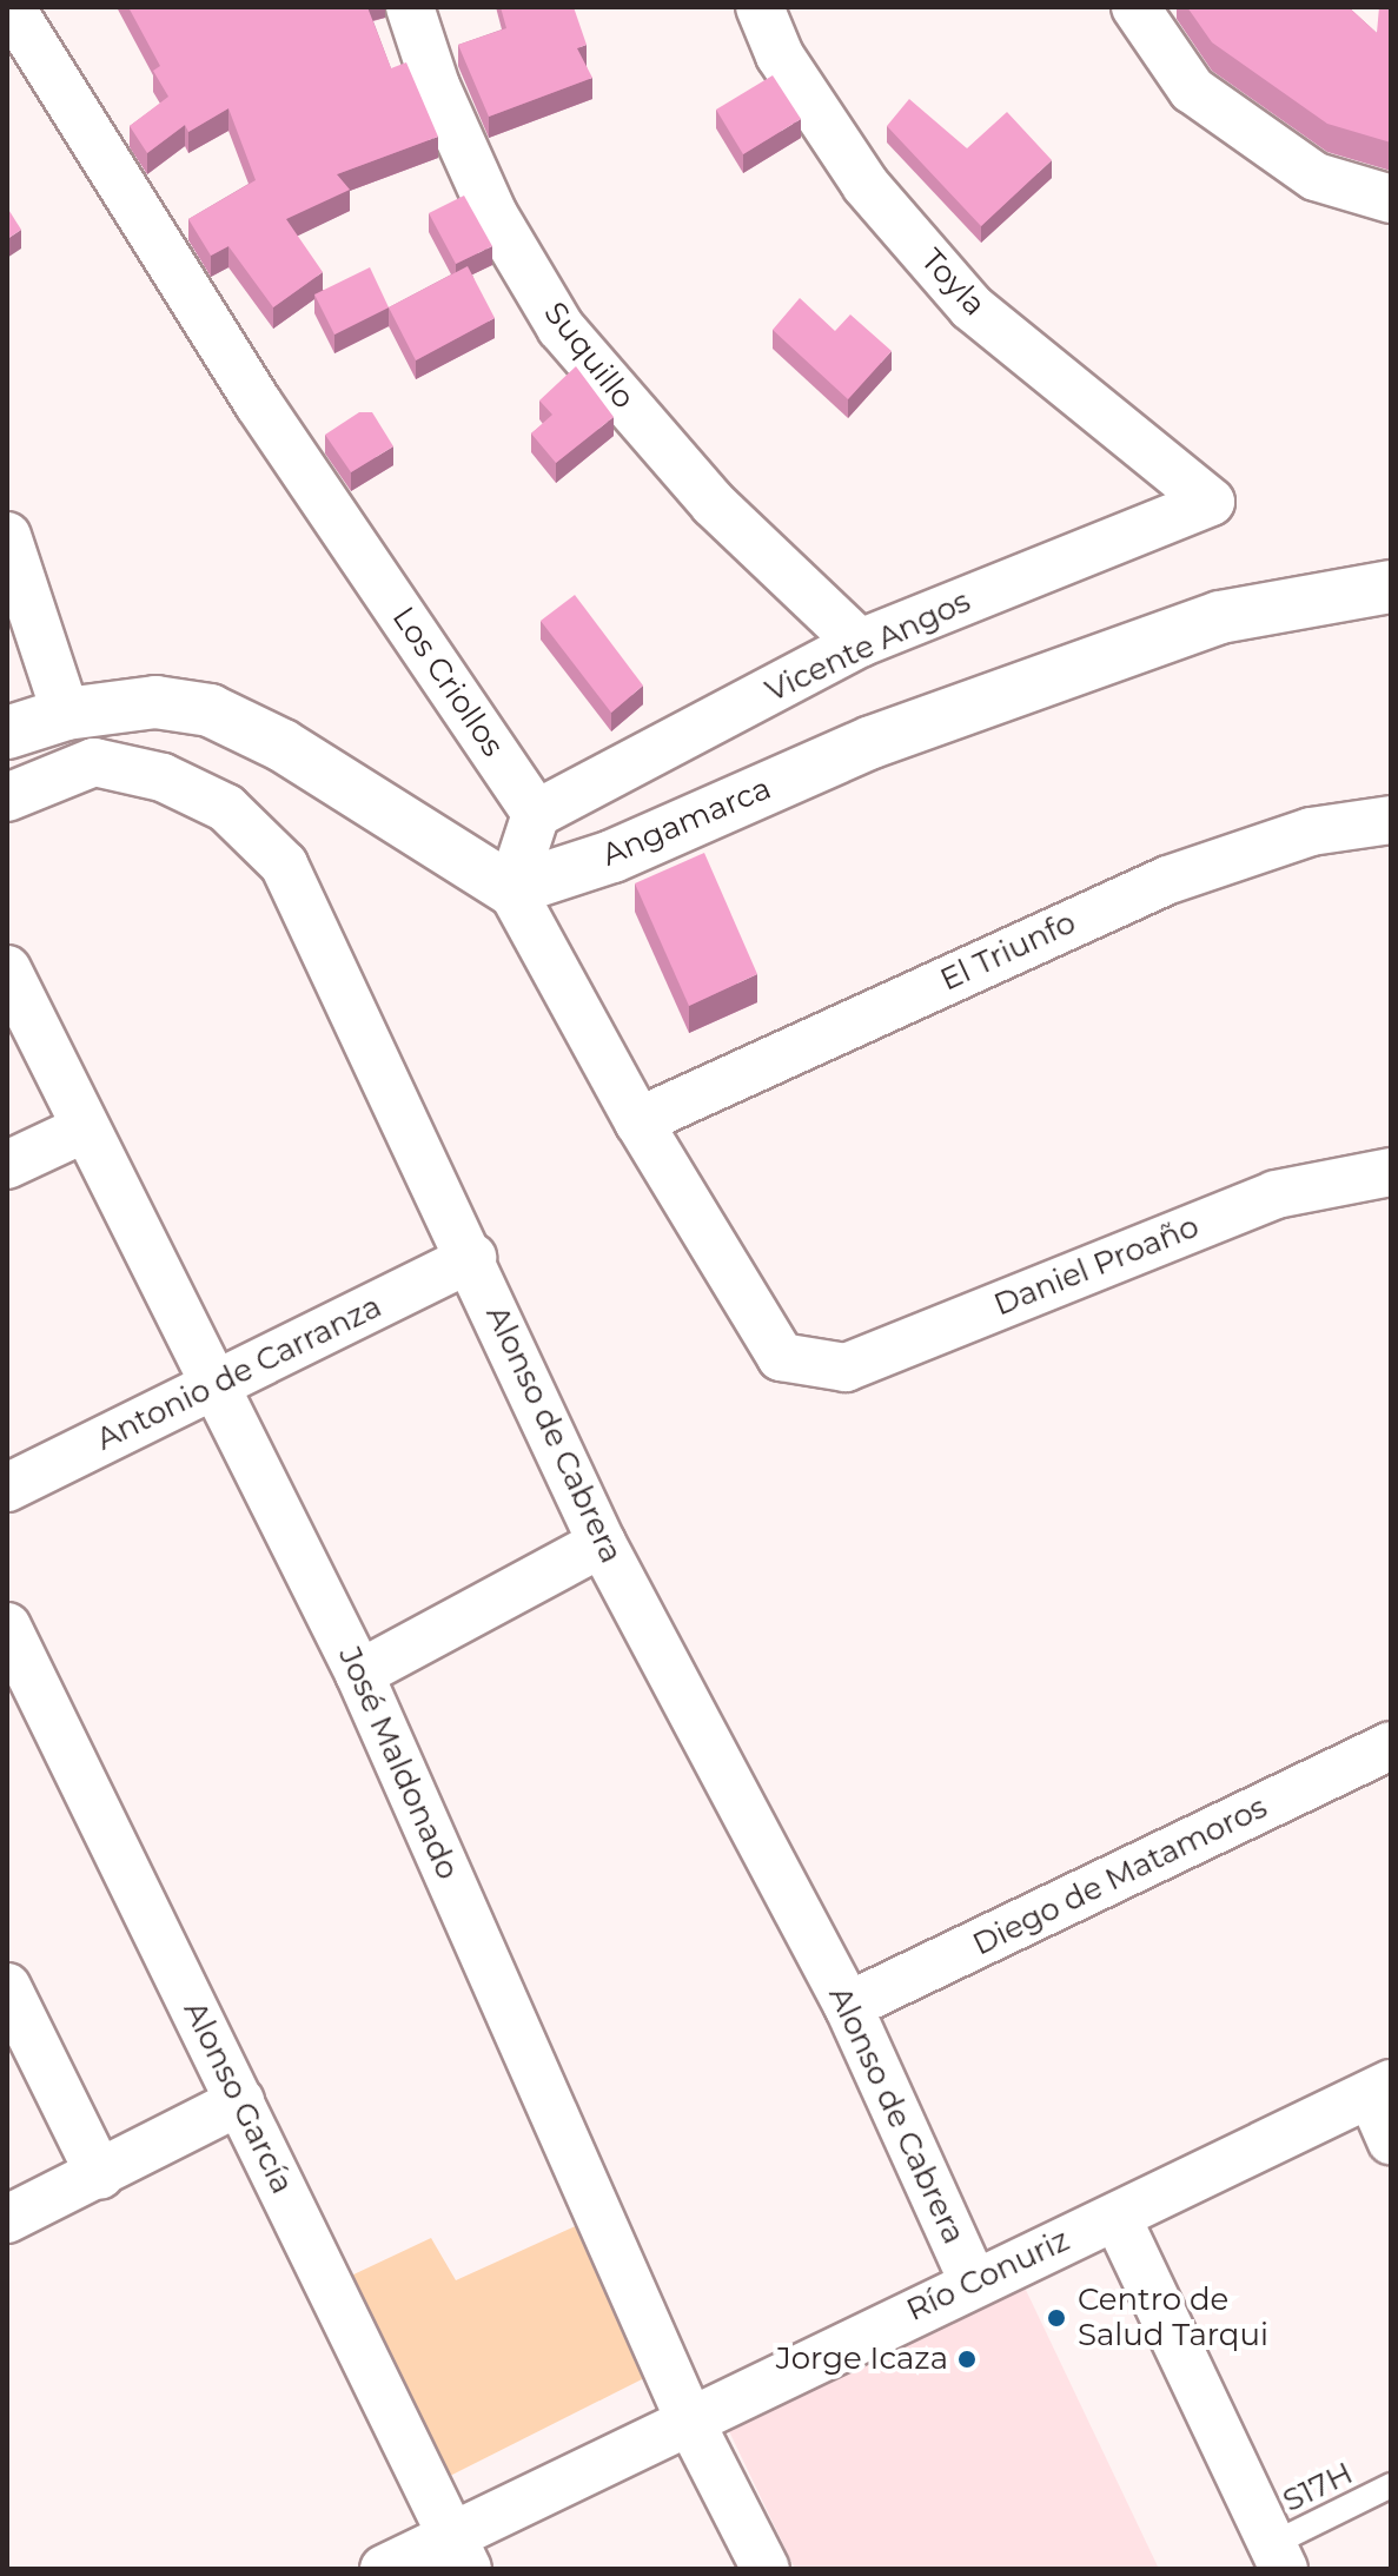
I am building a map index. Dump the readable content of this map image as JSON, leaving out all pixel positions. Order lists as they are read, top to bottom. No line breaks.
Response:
{"streets":{"street":["Toyla","Suquillo","Vicente Angos","Los Criollos","Angamarca","El Triunfo","Daniel Proaño","Antonio de Carranza","Alonso de Cabrera","José Maldonado","Diego de Matamoros","Alonso García","Río Conuriz"],"lane":["S17H"]},"crossings":[["Toyla","Vicente Angos"],["Suquillo","Vicente Angos"],["Vicente Angos","Los Criollos"],["El Triunfo","Daniel Proaño"],["Antonio de Carranza","Alonso de Cabrera"],["Antonio de Carranza","José Maldonado"],["Alonso de Cabrera","Diego de Matamoros"],["Alonso de Cabrera","Río Conuriz"],["José Maldonado","Río Conuriz"],["Alonso García","Río Conuriz"]],"places":["Centro de Salud Tarqui","Jorge Icaza"]}
